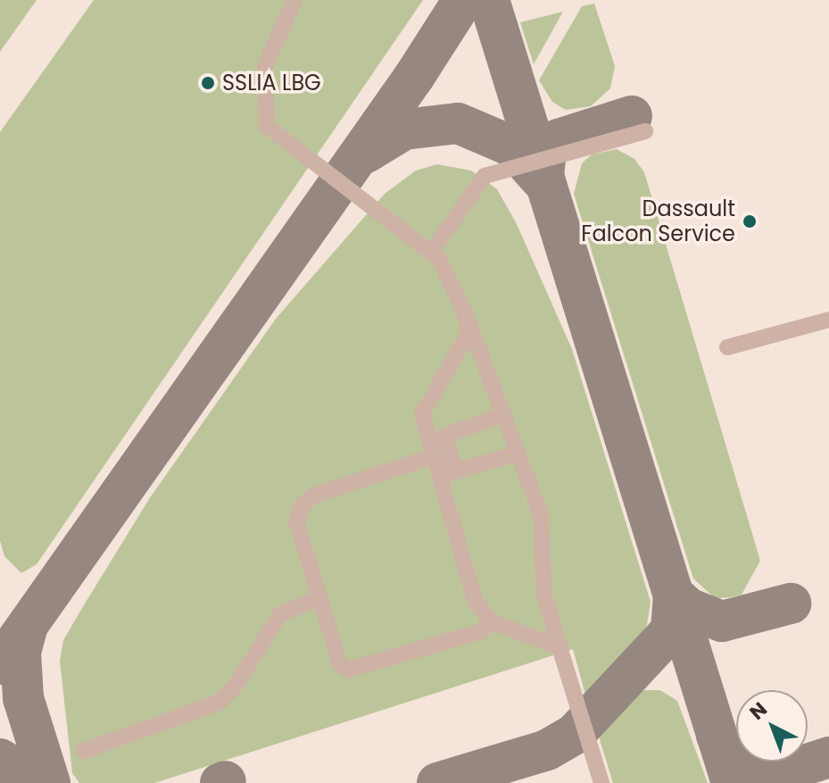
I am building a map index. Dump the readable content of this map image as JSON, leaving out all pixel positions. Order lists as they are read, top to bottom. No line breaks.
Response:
{"places":["SSLIA LBG","Dassault Falcon Service"],"north":"top left"}
